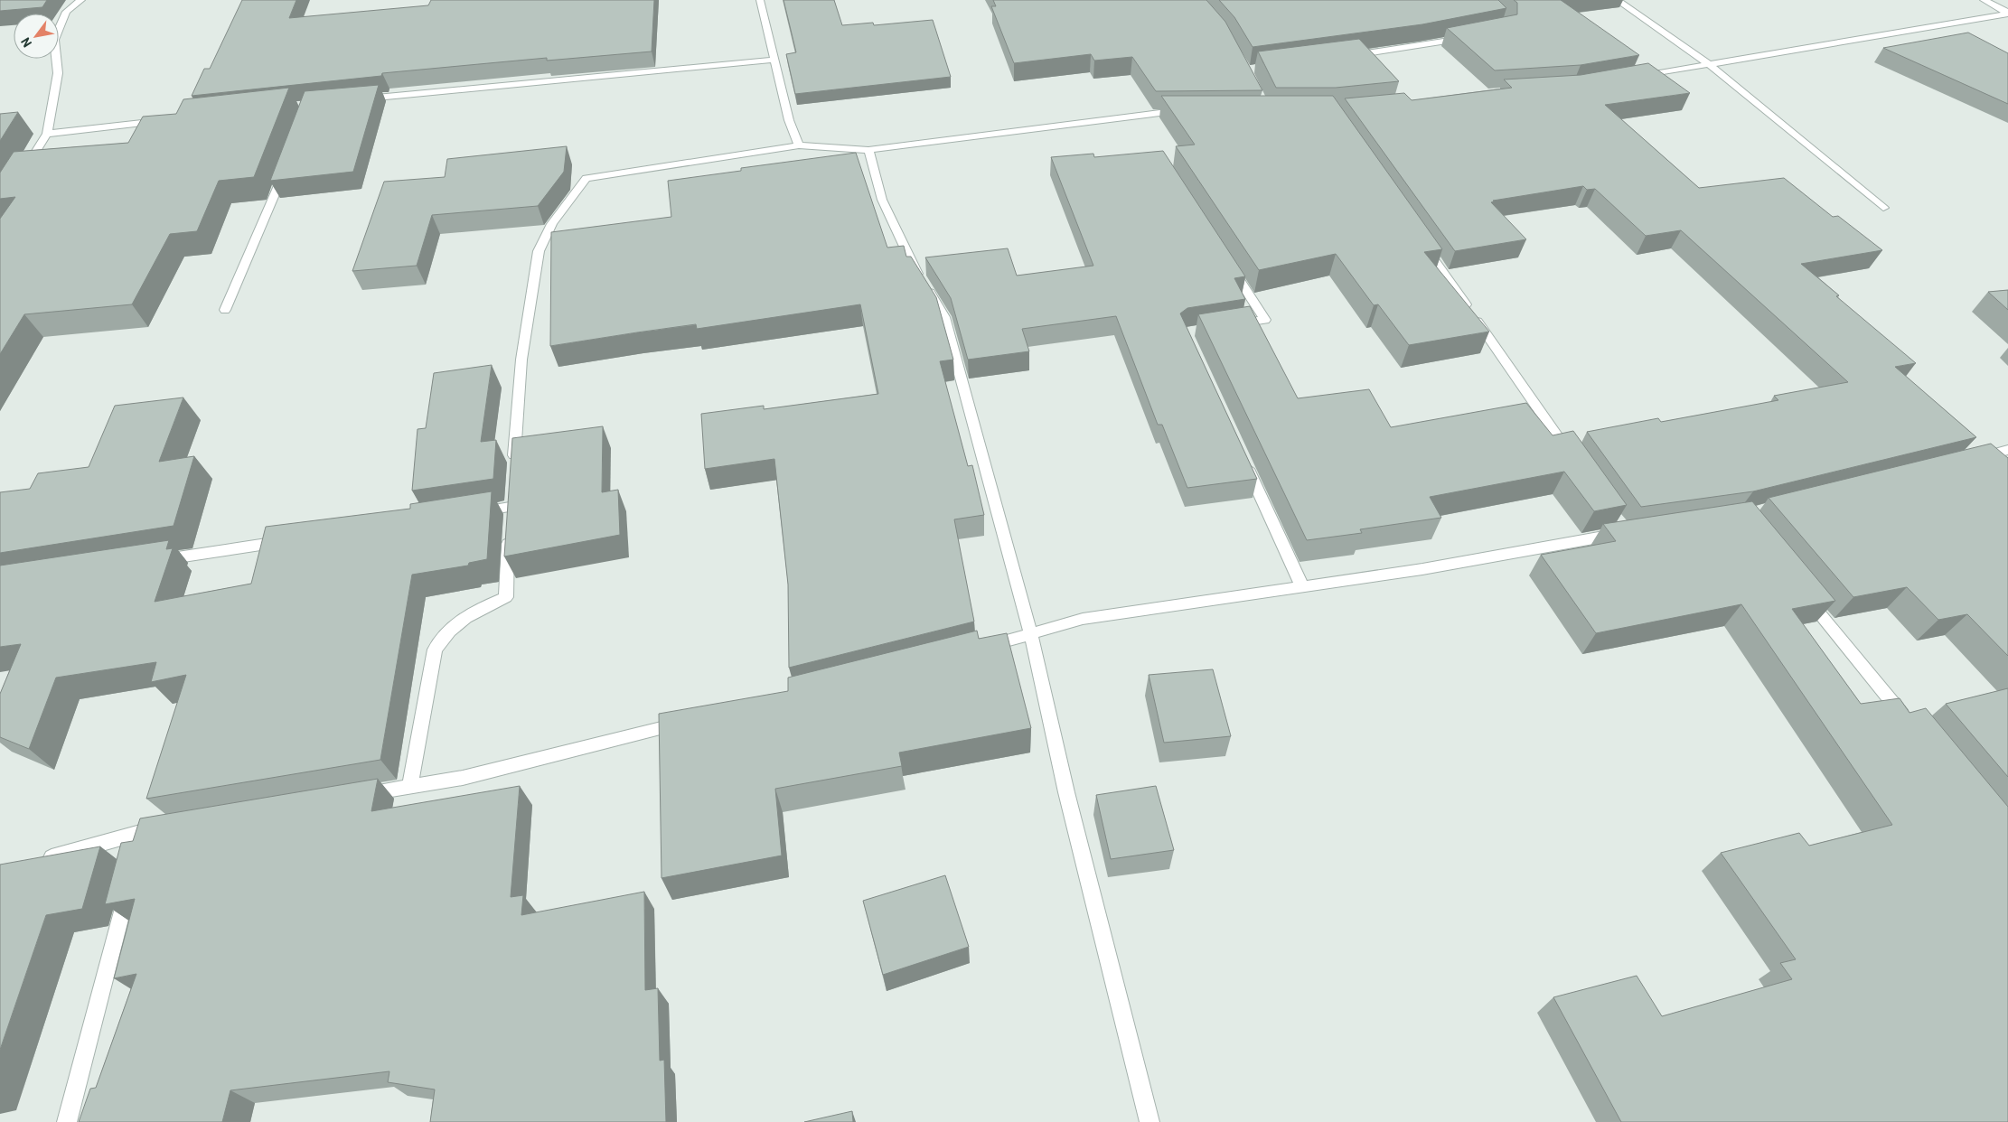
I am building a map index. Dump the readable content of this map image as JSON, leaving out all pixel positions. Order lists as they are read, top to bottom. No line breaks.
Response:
{"north":"bottom left"}
